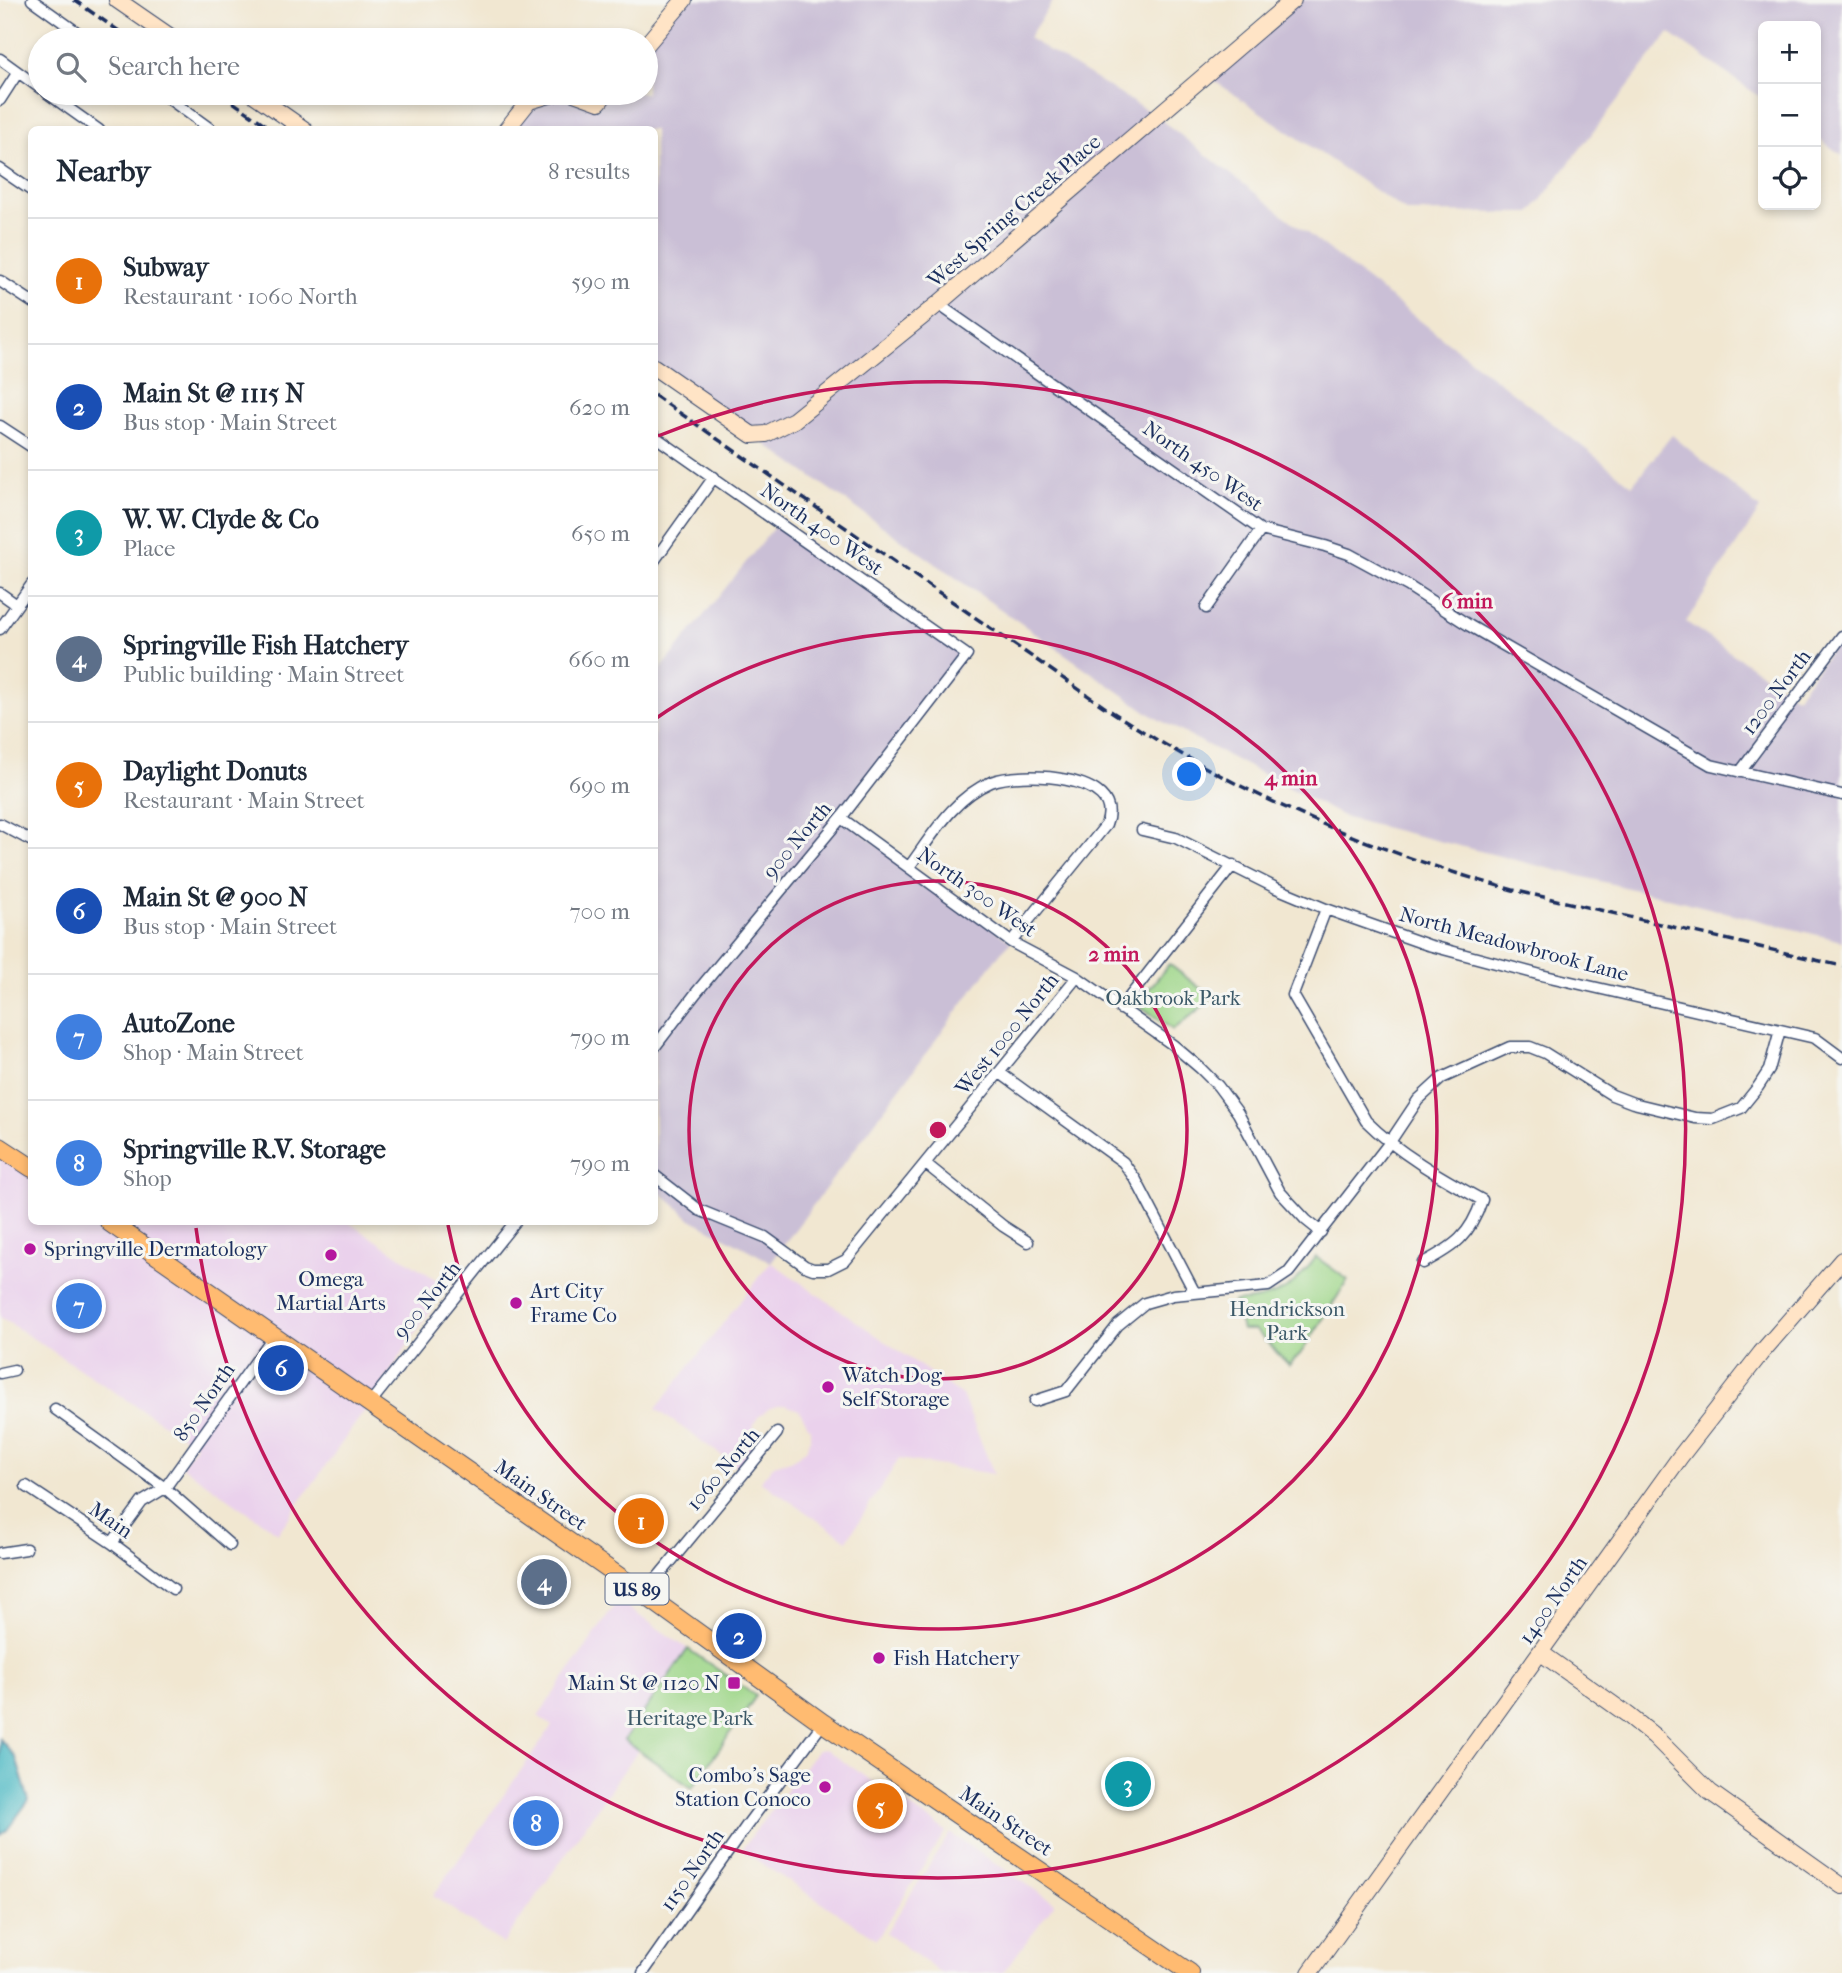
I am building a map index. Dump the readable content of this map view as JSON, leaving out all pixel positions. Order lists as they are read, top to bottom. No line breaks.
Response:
{"streets":{"main road":["Main Street","US 89"],"street":["West Spring Creek Place","North 450 West","North 400 West","1200 North","900 North","North 300 West","North Meadowbrook Lane","West 1000 North","850 North","1060 North","Main","1400 North","1150 North"]},"crossings":[["West Spring Creek Place","North 450 West"],["North 450 West","1200 North"],["North 400 West","900 North"],["900 North","North 300 West"],["900 North","Main Street"],["North 300 West","West 1000 North"],["850 North","Main Street"],["850 North","Main"],["1060 North","Main Street"],["Main Street","1150 North"]],"parks":["Oakbrook Park","Hendrickson Park","Heritage Park"],"places":{"other":["Springville Dermatology","Omega Martial Arts","Art City Frame Co","Watch Dog Self Storage","Fish Hatchery","Combo's Sage Station Conoco"],"transit":["Main St @ 1120 N"]},"page":{"map_buttons":["+","−"],"search":"Search here","heading":["Nearby","8 results"],"list":[{"mark":"1","name":"Subway","note":"Restaurant · 1060 North","value":"590 m"},{"mark":"2","name":"Main St @ 1115 N","note":"Bus stop · Main Street","value":"620 m"},{"mark":"3","name":"W. W. Clyde & Co","note":"Place","value":"650 m"},{"mark":"4","name":"Springville Fish Hatchery","note":"Public building · Main Street","value":"660 m"},{"mark":"5","name":"Daylight Donuts","note":"Restaurant · Main Street","value":"690 m"},{"mark":"6","name":"Main St @ 900 N","note":"Bus stop · Main Street","value":"700 m"},{"mark":"7","name":"AutoZone","note":"Shop · Main Street","value":"790 m"},{"mark":"8","name":"Springville R.V. Storage","note":"Shop","value":"790 m"}],"pins":["7","6","1","4","2","3","5","8"]},"rings":["6 min","4 min","2 min"]}
